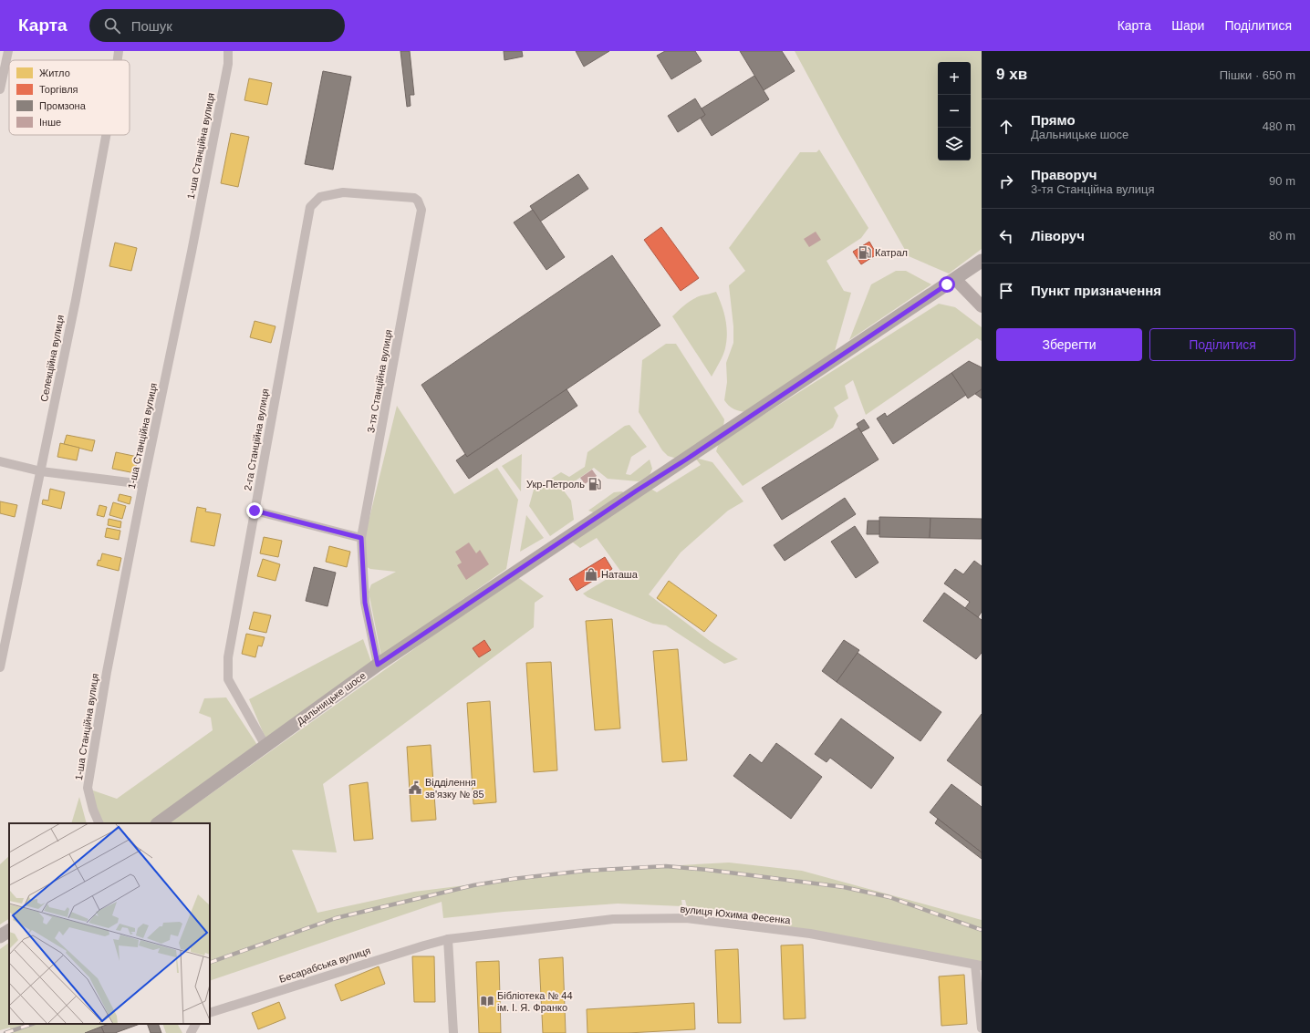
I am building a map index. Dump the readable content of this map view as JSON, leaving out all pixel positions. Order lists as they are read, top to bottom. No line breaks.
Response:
{"streets":{"main road":["Дальницьке шосе"],"street":["1-ша Станційна вулиця","Селекційна вулиця","3-тя Станційна вулиця","2-га Станційна вулиця","вулиця Юхима Фесенка","Бесарабська вулиця"]},"crossings":[["3-тя Станційна вулиця","2-га Станційна вулиця"],["3-тя Станційна вулиця","Дальницьке шосе"],["2-га Станційна вулиця","Дальницьке шосе"],["вулиця Юхима Фесенка","Бесарабська вулиця"]],"places":{"fuel station":["Катрал","Укр-Петроль"],"shop":["Наташа"],"public building":["Відділення зв'язку № 85"],"library":["Бібліотека № 44 ім. І. Я. Франко"]},"legend":["Житло","Торгівля","Промзона","Інше"],"page":{"header":"Карта","search":"Пошук","nav":["Карта","Шари","Поділитися"],"heading":["9 хв","Пішки · 650 m"],"map_buttons":["+","−"],"list":[["Прямо","Дальницьке шосе","480 m"],["Праворуч","3-тя Станційна вулиця","90 m"],["Ліворуч","80 m"],"Пункт призначення"],"buttons":["Зберегти","Поділитися"]}}
